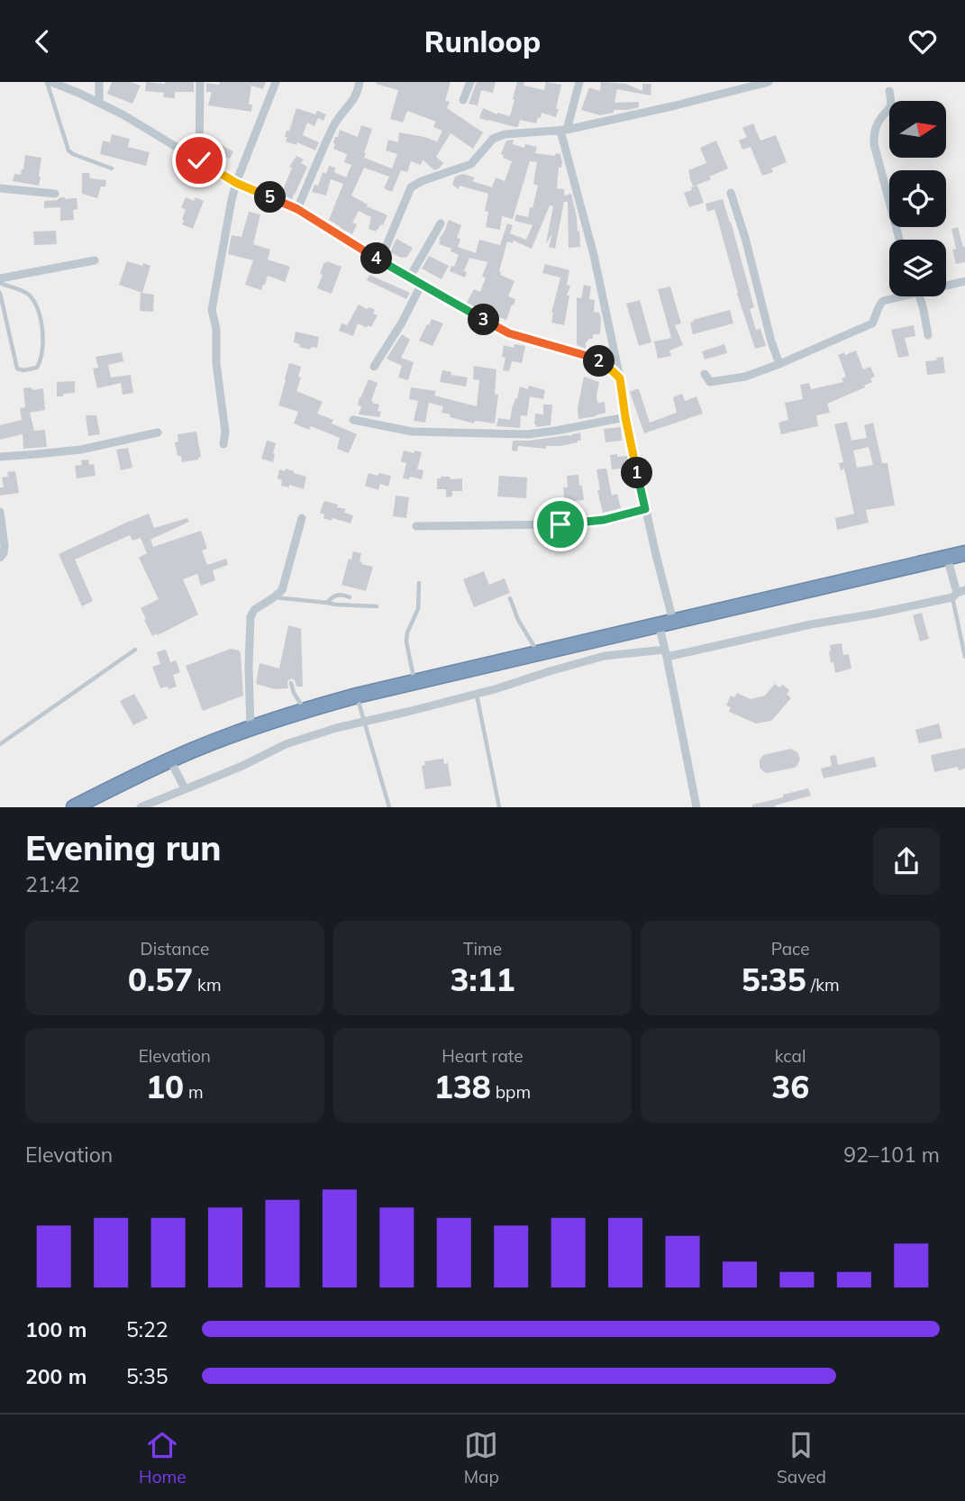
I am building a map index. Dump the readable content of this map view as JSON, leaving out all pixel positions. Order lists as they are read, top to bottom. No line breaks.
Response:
{"north":"right","page":{"header":"Runloop","pins":["5","4","3","2","1"],"heading":["Evening run","21:42"],"stats":[["Distance","0.57 km"],["Time","3:11"],["Pace","5:35 /km"],["Elevation","10 m"],["Heart rate","138 bpm"],["kcal","36"]],"chart":["Elevation","92–101 m"],"list":[{"name":"100 m","note":"5:22"},{"name":"200 m","note":"5:35"}],"tabs":["Home","Map","Saved"]}}
